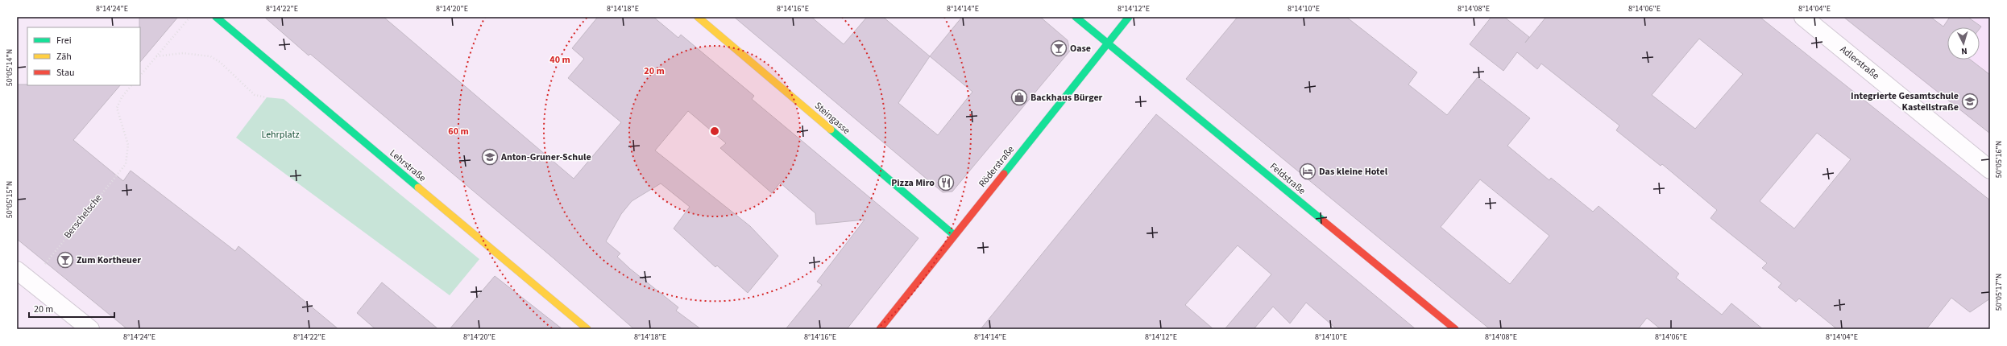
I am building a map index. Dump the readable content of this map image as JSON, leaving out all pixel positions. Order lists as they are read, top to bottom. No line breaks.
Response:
{"streets":{"street":["Adlerstraße","Steingasse","Lehrstraße","Röderstraße","Feldstraße"],"path":["Berschelsche"]},"crossings":[["Steingasse","Röderstraße"],["Röderstraße","Feldstraße"]],"parks":["Lehrplatz"],"places":{"bar":["Oase","Zum Kortheuer"],"shop":["Backhaus Bürger"],"school or university":["Integrierte Gesamtschule Kastellstraße","Anton-Gruner-Schule"],"hotel":["Das kleine Hotel"],"restaurant":["Pizza Miro"]},"legend":["Frei","Zäh","Stau"],"scale_bar":"20 m","north":"bottom","coordinates":["8°14'24\"E","8°14'22\"E","8°14'20\"E","8°14'18\"E","8°14'16\"E","8°14'14\"E","8°14'12\"E","8°14'10\"E","8°14'08\"E","8°14'06\"E","8°14'04\"E","50°05'14\"N","50°05'16\"N","50°05'15\"N","50°05'17\"N"],"rings":["40 m","20 m","60 m"]}
